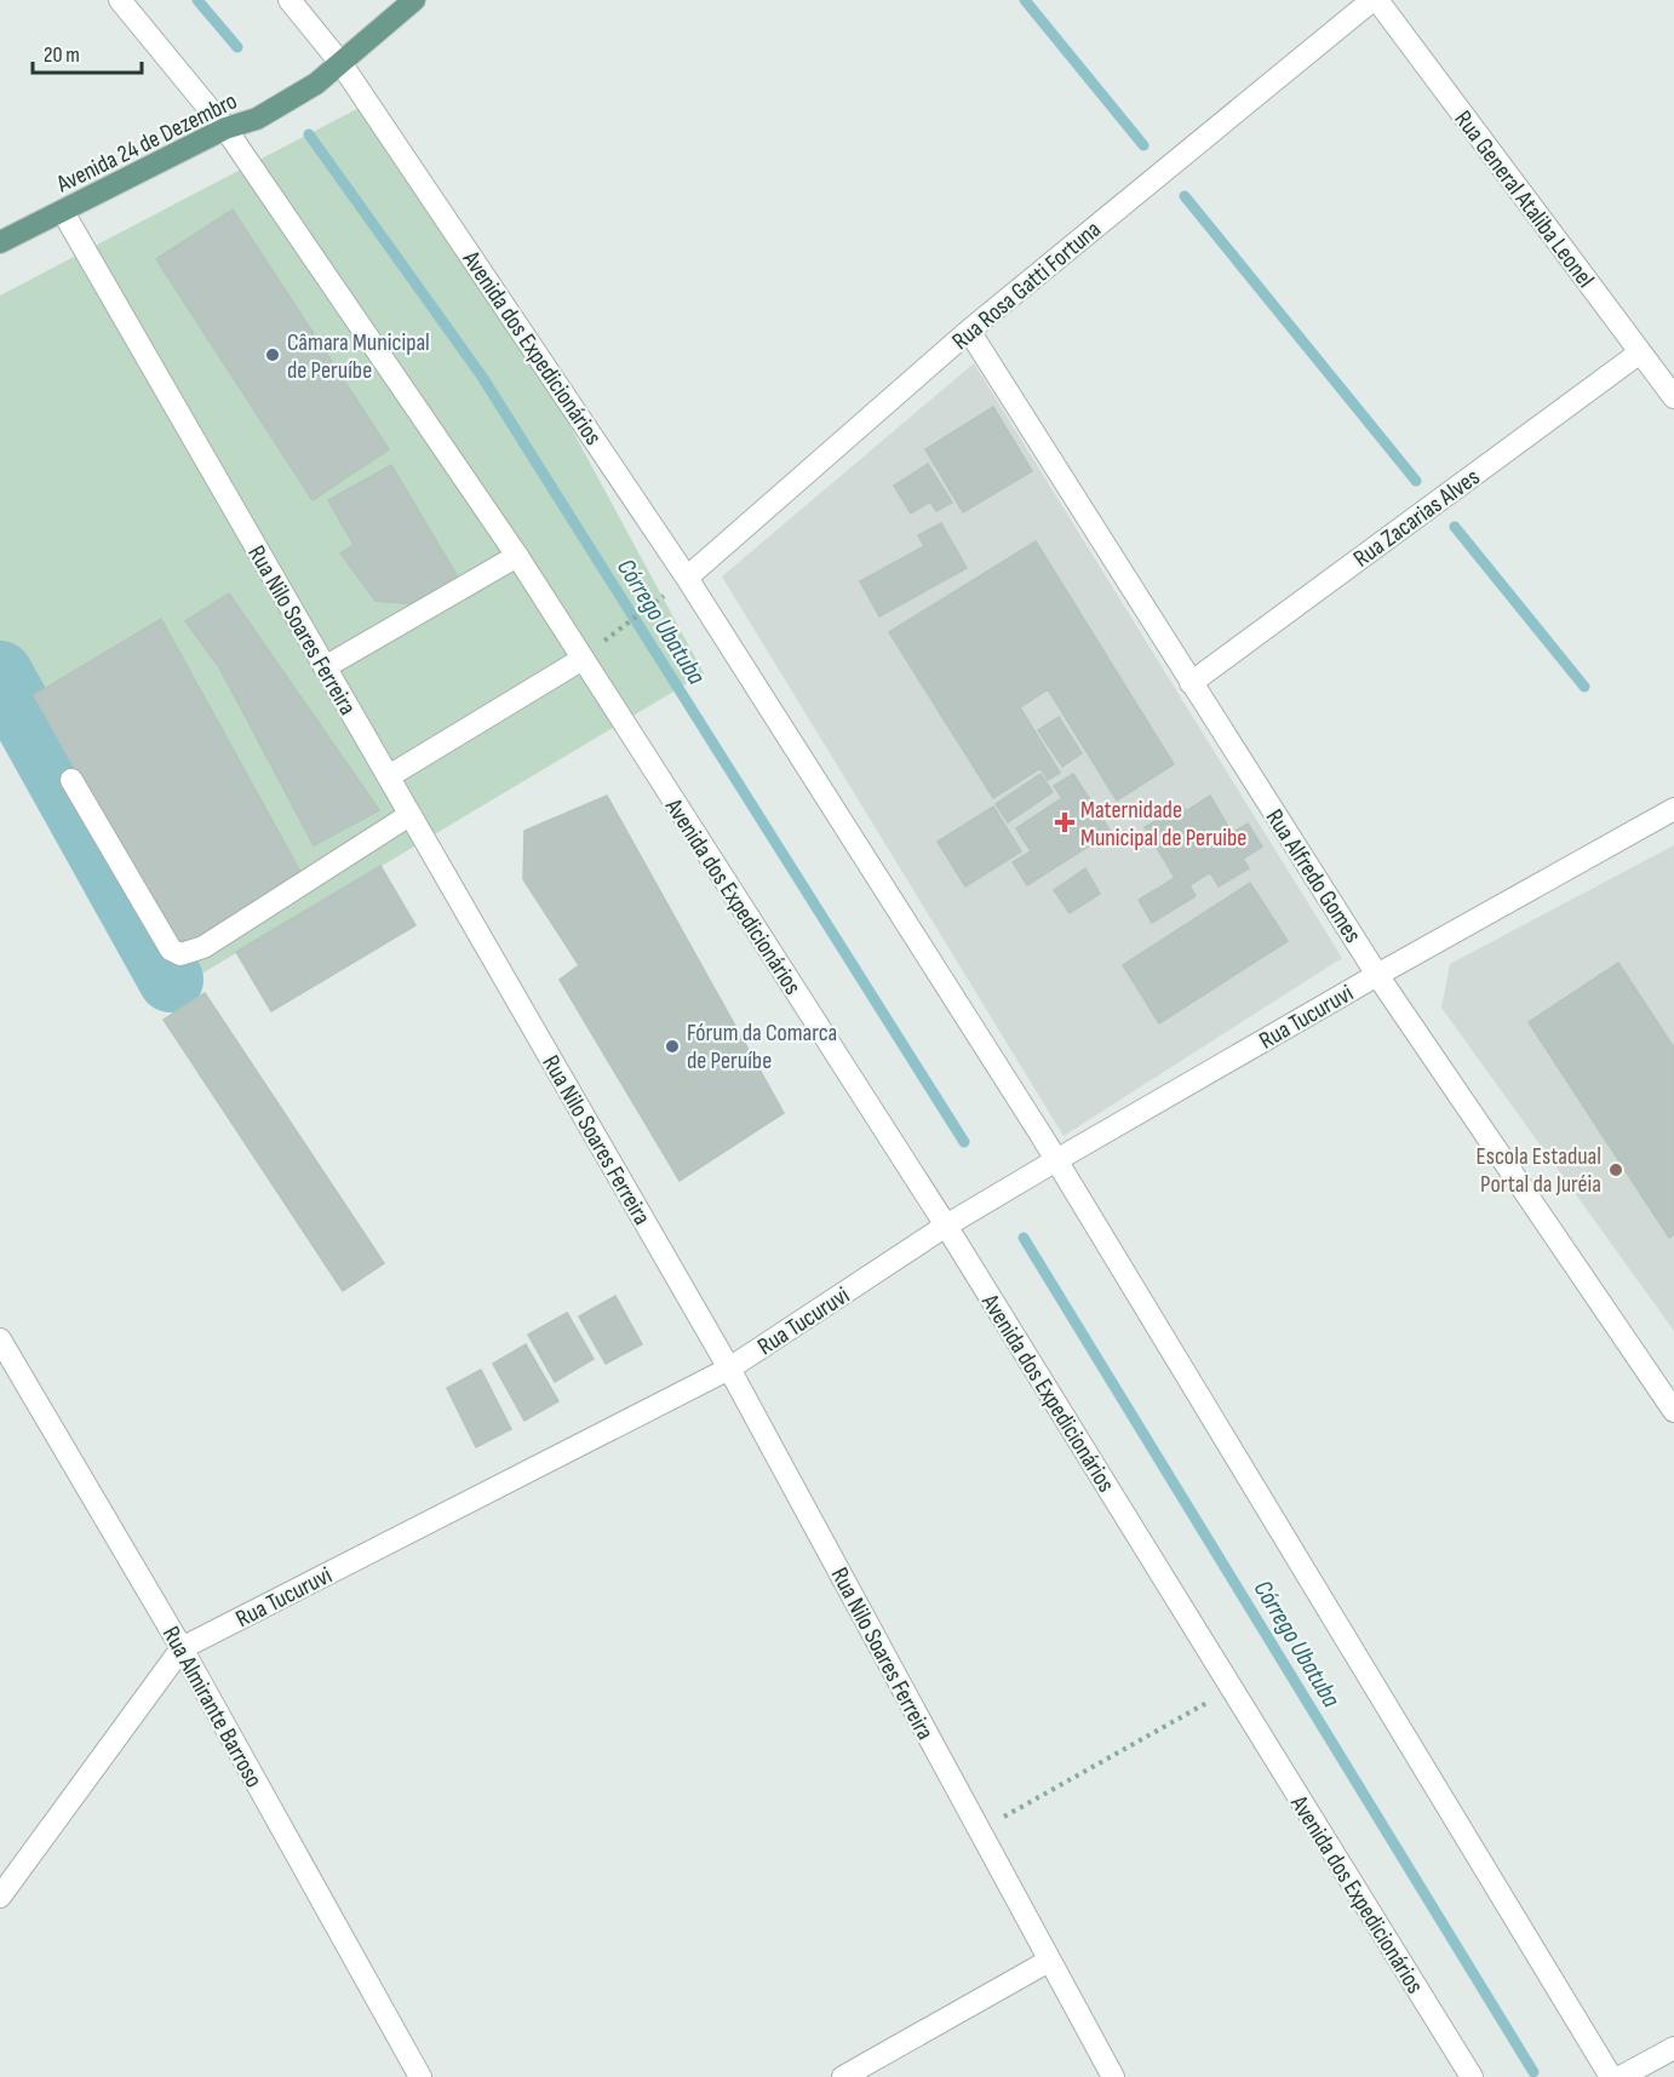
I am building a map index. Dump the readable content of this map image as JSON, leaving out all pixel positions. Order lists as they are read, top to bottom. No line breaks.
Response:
{"streets":{"main road":["Avenida 24 de Dezembro"],"street":["Rua General Ataliba Leonel","Rua Rosa Gatti Fortuna","Avenida dos Expedicionários","Rua Zacarias Alves","Rua Nilo Soares Ferreira","Rua Alfredo Gomes","Rua Tucuruvi","Rua Almirante Barroso"]},"crossings":[["Avenida 24 de Dezembro","Avenida dos Expedicionários"],["Avenida 24 de Dezembro","Rua Nilo Soares Ferreira"],["Rua General Ataliba Leonel","Rua Rosa Gatti Fortuna"],["Rua General Ataliba Leonel","Rua Zacarias Alves"],["Rua Rosa Gatti Fortuna","Avenida dos Expedicionários"],["Rua Rosa Gatti Fortuna","Rua Alfredo Gomes"],["Avenida dos Expedicionários","Rua Tucuruvi"],["Rua Zacarias Alves","Rua Alfredo Gomes"],["Rua Nilo Soares Ferreira","Rua Tucuruvi"],["Rua Alfredo Gomes","Rua Tucuruvi"],["Rua Tucuruvi","Rua Almirante Barroso"]],"water":["Córrego Ubatuba"],"places":{"other":["Câmara Municipal de Peruíbe","Fórum da Comarca de Peruíbe","Escola Estadual Portal da Juréia"],"health":["Maternidade Municipal de Peruibe"]},"scale_bar":"20 m"}
